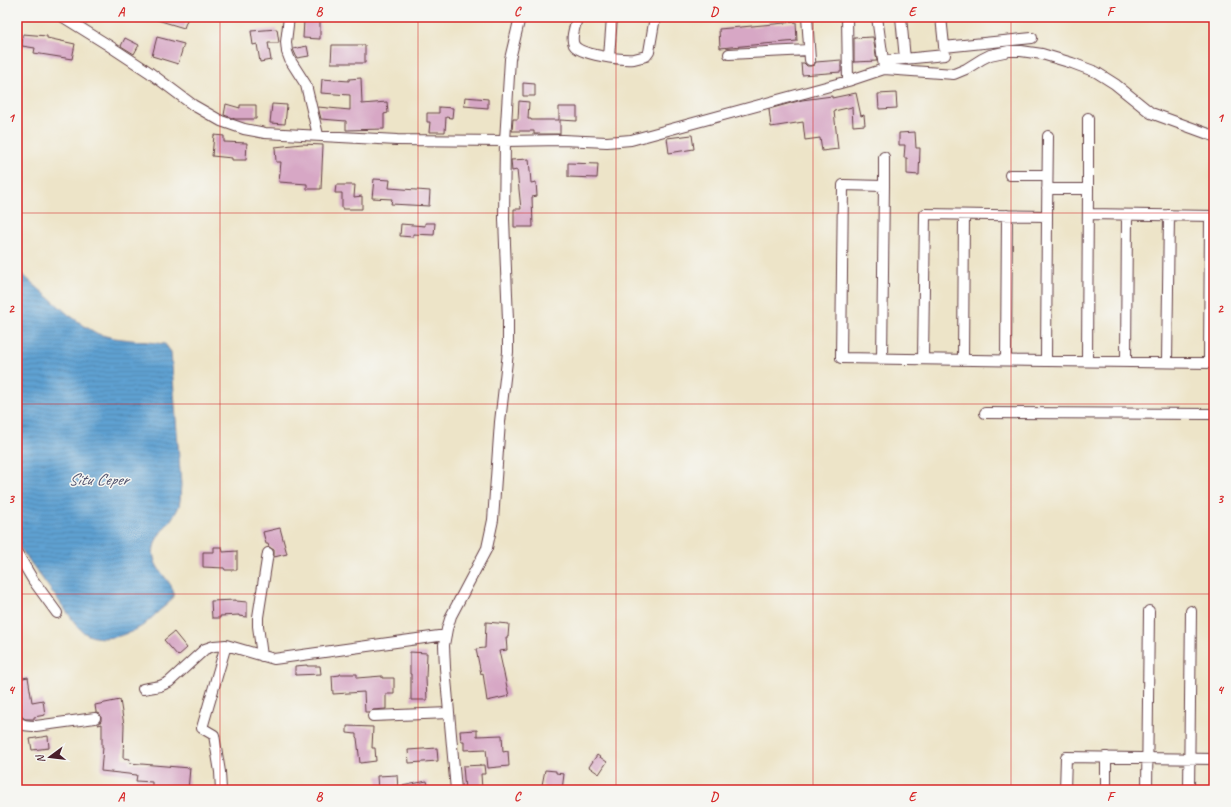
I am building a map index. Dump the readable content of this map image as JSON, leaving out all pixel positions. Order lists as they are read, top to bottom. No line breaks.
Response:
{"water":["Situ Ceper"],"north":"left","grid":{"columns":["A","B","C","D","E","F"],"rows":["1","2","3","4"]}}
